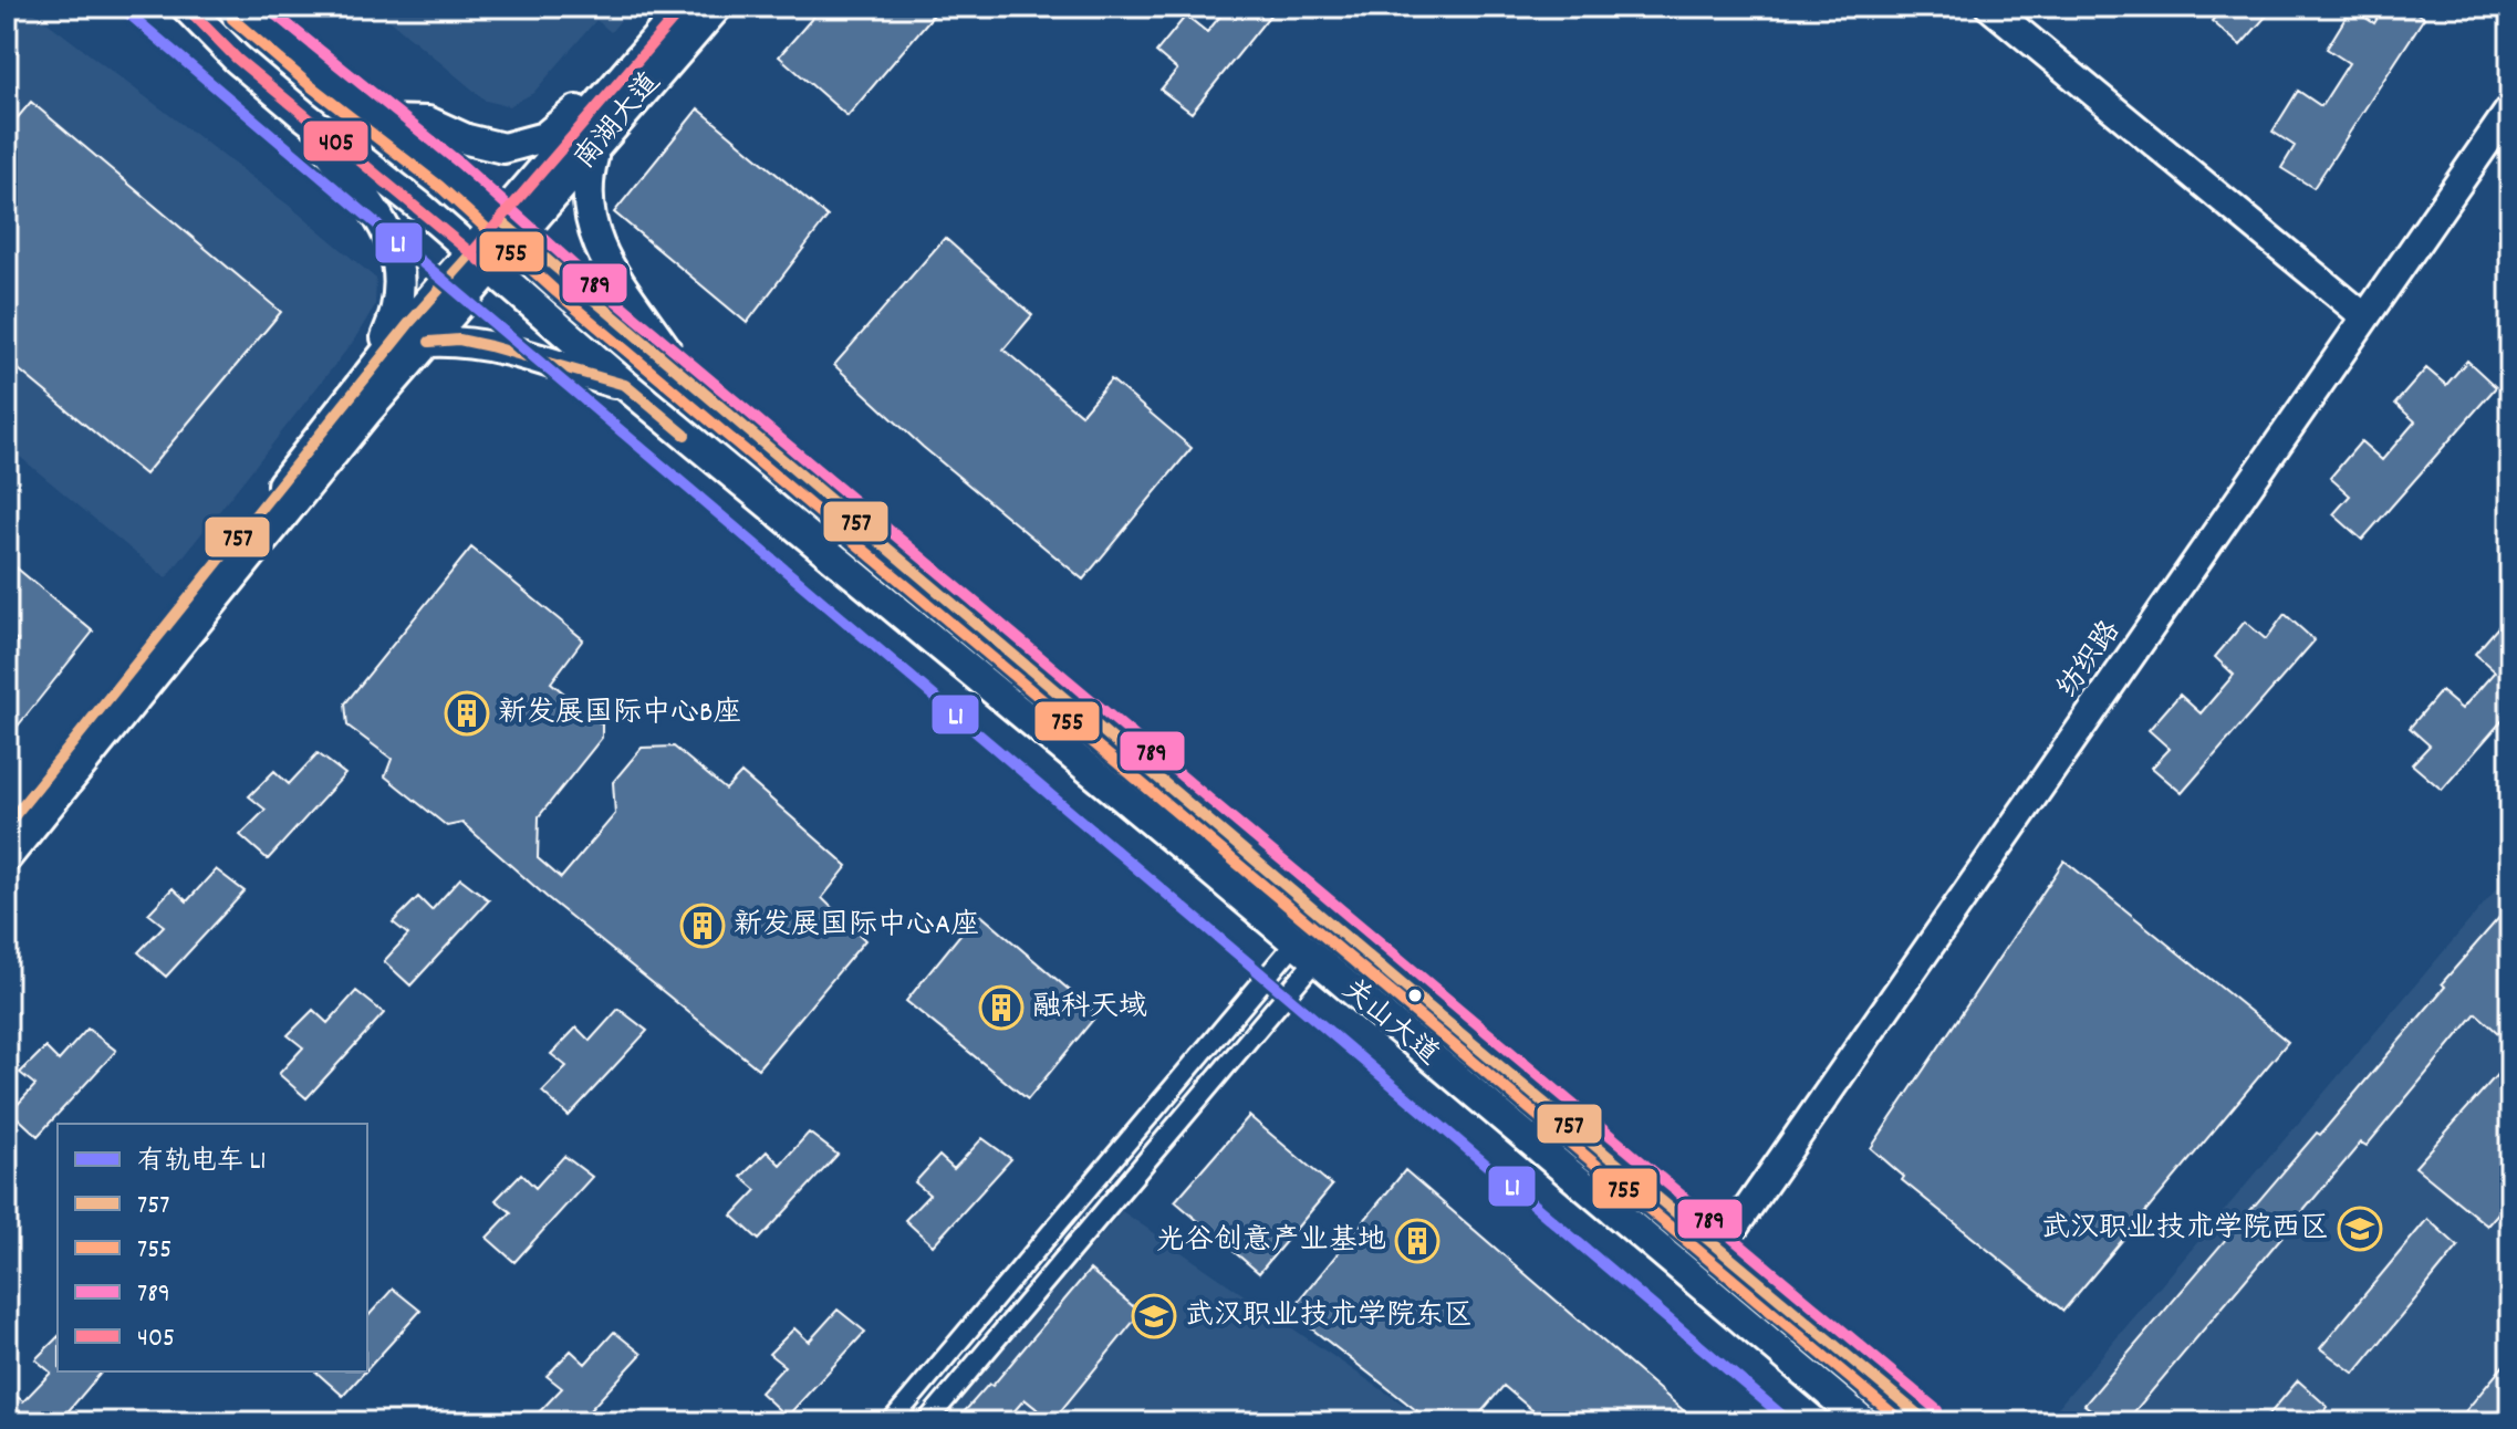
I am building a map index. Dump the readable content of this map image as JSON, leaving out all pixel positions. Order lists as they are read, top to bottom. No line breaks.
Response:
{"streets":{"main road":["南湖大道","纺织路","关山大道"]},"crossings":[["南湖大道","关山大道"],["纺织路","关山大道"]],"places":{"building":["新发展国际中心B座","新发展国际中心A座","融科天域","光谷创意产业基地"],"school or university":["武汉职业技术学院西区","武汉职业技术学院东区"]},"lines":["tram line L1","transit line 789","transit line 405","transit line 755","transit line 757"],"legend":["有轨电车 L1","757","755","789","405"]}
